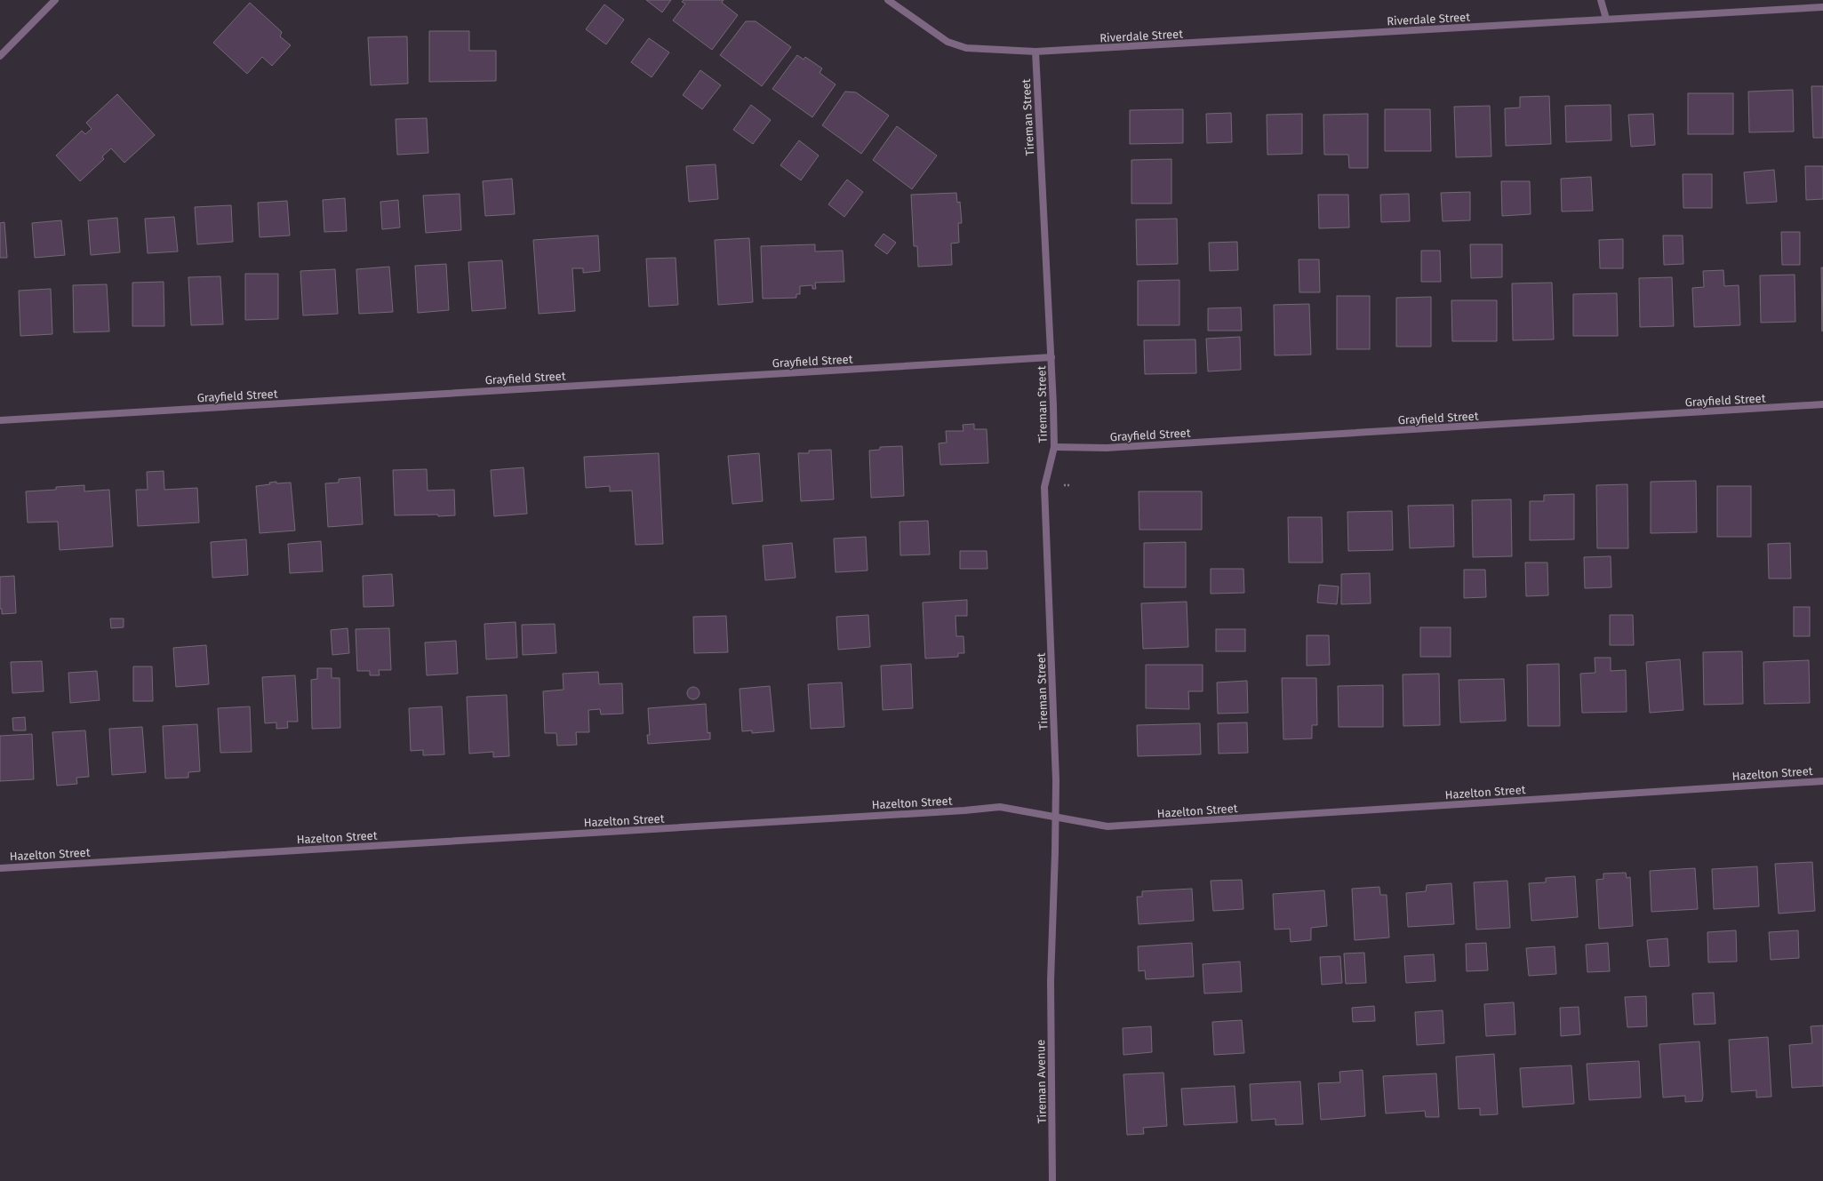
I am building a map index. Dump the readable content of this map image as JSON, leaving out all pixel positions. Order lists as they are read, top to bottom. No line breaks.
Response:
{"streets":{"street":["Riverdale Street","Tireman Street","Grayfield Street","Hazelton Street","Tireman Avenue"]},"crossings":[["Riverdale Street","Tireman Street"],["Tireman Street","Grayfield Street"],["Tireman Street","Hazelton Street"],["Tireman Street","Tireman Avenue"]]}
